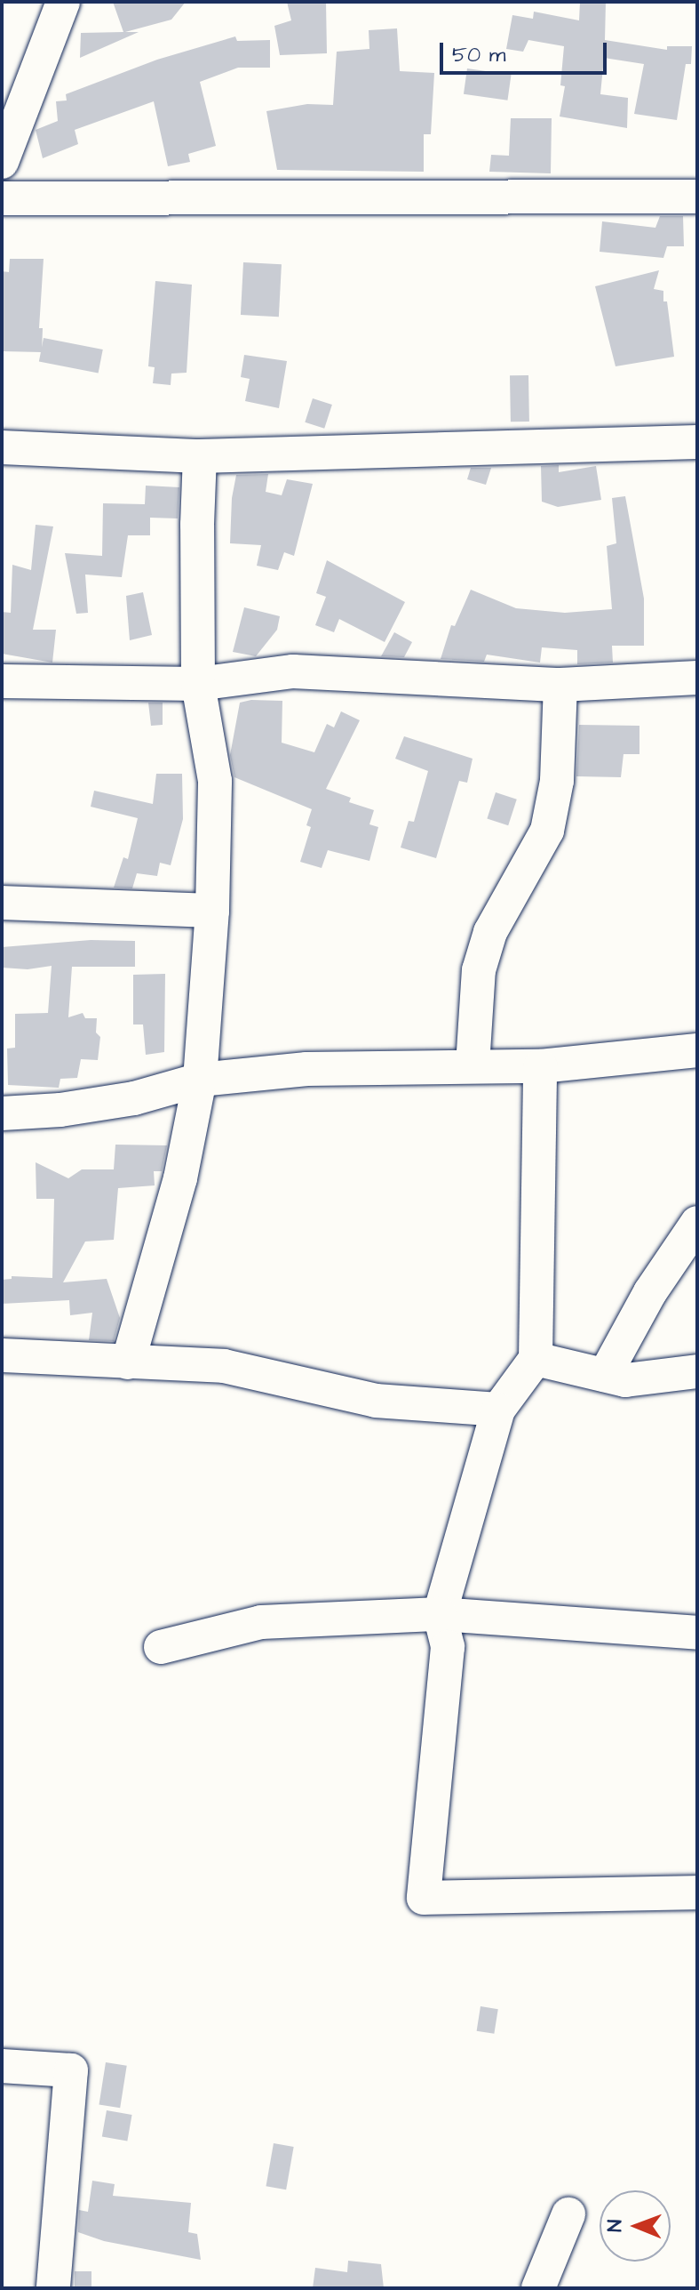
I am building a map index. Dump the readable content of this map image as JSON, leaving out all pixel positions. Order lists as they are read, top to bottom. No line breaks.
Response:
{"scale_bar":"50 m","north":"left"}
